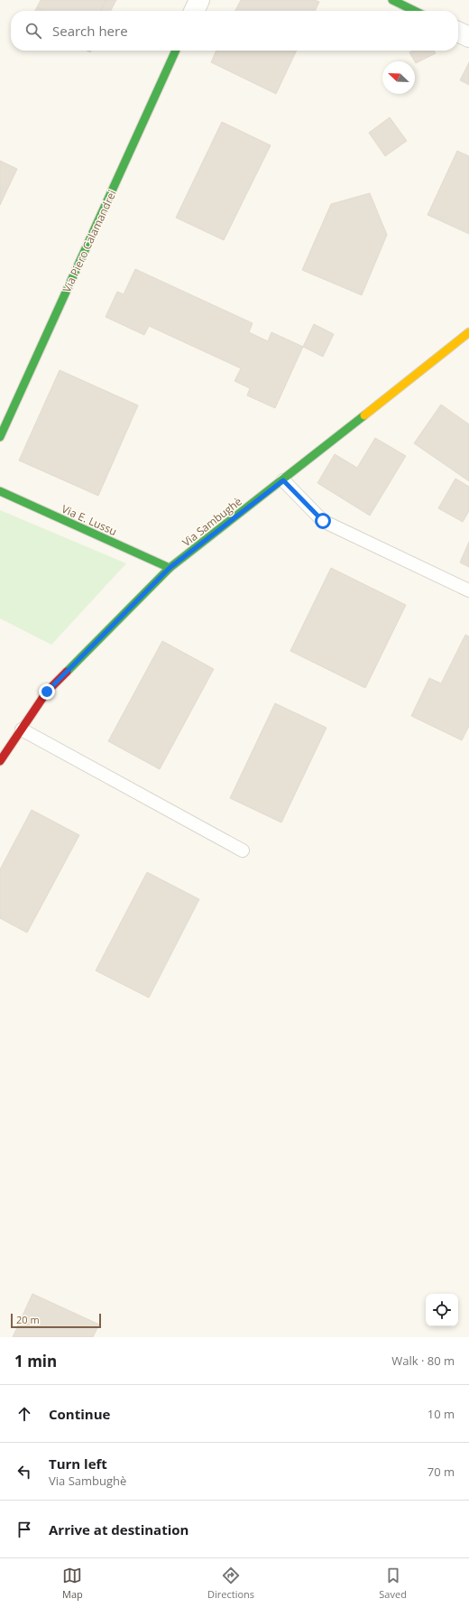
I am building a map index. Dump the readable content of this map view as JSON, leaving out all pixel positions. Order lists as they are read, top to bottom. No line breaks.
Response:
{"streets":{"street":["Via Piero Calamandrei","Via E. Lussu","Via Sambughè"]},"crossings":[["Via E. Lussu","Via Sambughè"]],"scale_bar":"20 m","north":"top left","page":{"search":"Search here","scale":"20 m","heading":["1 min","Walk · 80 m"],"list":[["Continue","10 m"],["Turn left","Via Sambughè","70 m"],"Arrive at destination"],"nav":["Map","Directions","Saved"]}}
